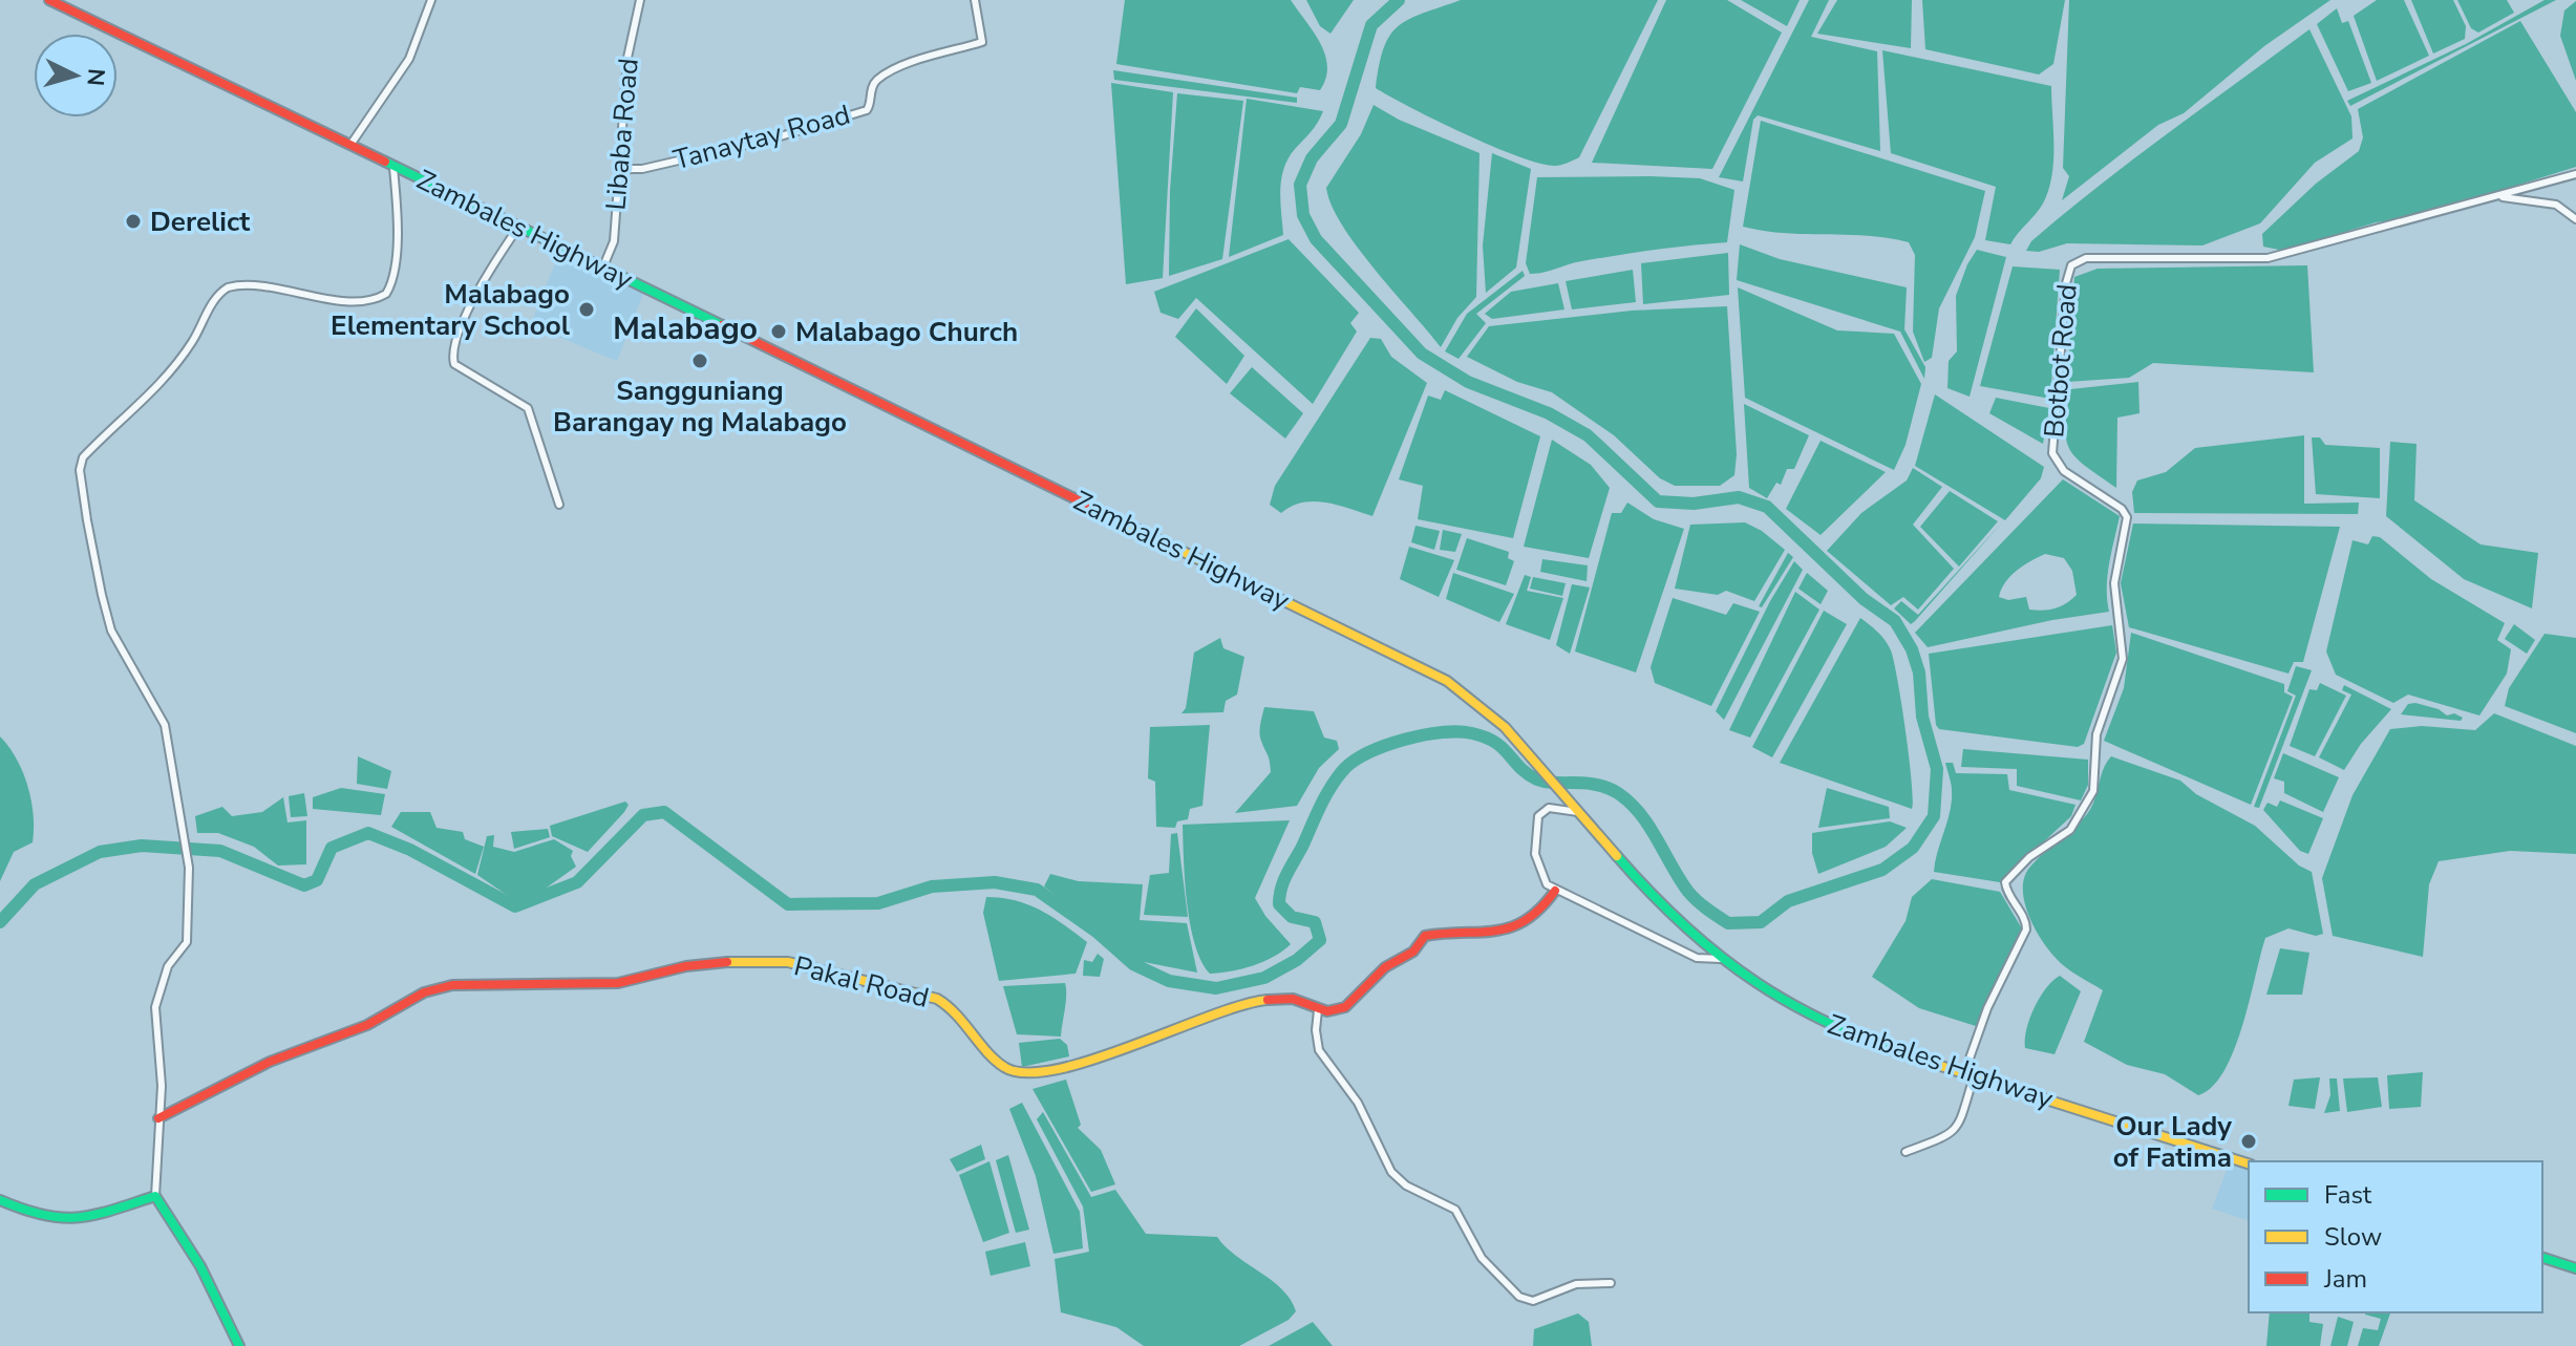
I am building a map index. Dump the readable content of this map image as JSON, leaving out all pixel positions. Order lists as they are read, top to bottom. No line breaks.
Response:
{"streets":{"main road":["Zambales Highway","Pakal Road"],"street":["Libaba Road","Tanaytay Road","Botbot Road"]},"crossings":[["Libaba Road","Tanaytay Road"],["Libaba Road","Zambales Highway"],["Zambales Highway","Botbot Road"]],"districts":["Malabago"],"places":["Derelict","Malabago Elementary School","Malabago Church","Sangguniang Barangay ng Malabago","Our Lady of Fatima"],"legend":["Fast","Slow","Jam"],"north":"right"}
